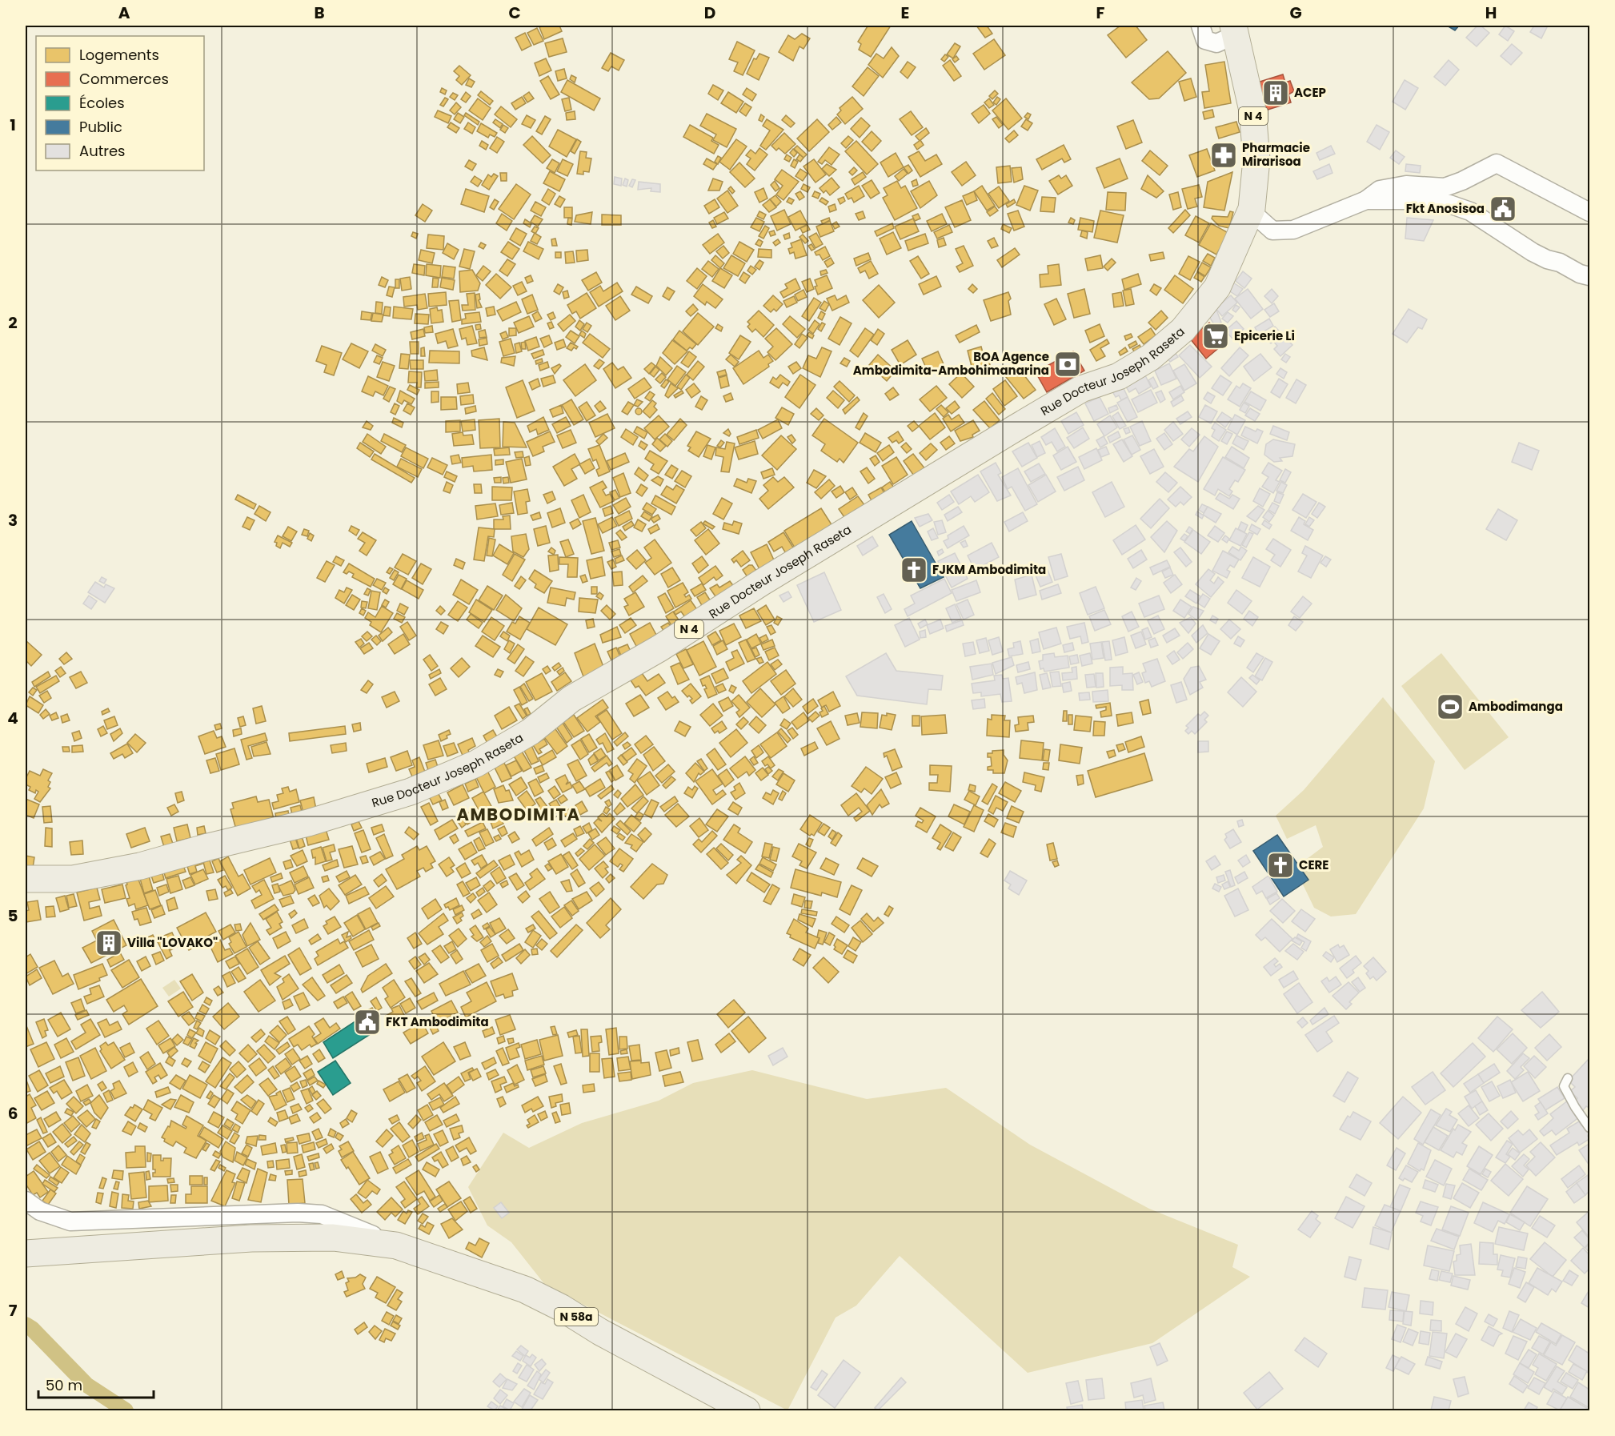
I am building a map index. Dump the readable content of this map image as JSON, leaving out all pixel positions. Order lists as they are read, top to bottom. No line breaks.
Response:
{"streets":{"main road":["N 4","Rue Docteur Joseph Raseta","N 58a"]},"districts":["AMBODIMITA"],"places":{"building":["ACEP","Villa \"LOVAKO\""],"pharmacy":["Pharmacie Mirarisoa"],"public building":["Fkt Anosisoa","FKT Ambodimita"],"supermarket":["Epicerie Li"],"bank":["BOA Agence Ambodimita-Ambohimanarina"],"church":["FJKM Ambodimita","CERE"],"sports":["Ambodimanga"]},"legend":["Logements","Commerces","Écoles","Public","Autres"],"scale_bar":"50 m","grid":{"columns":["A","B","C","D","E","F","G","H"],"rows":["1","2","3","4","5","6","7"]}}
